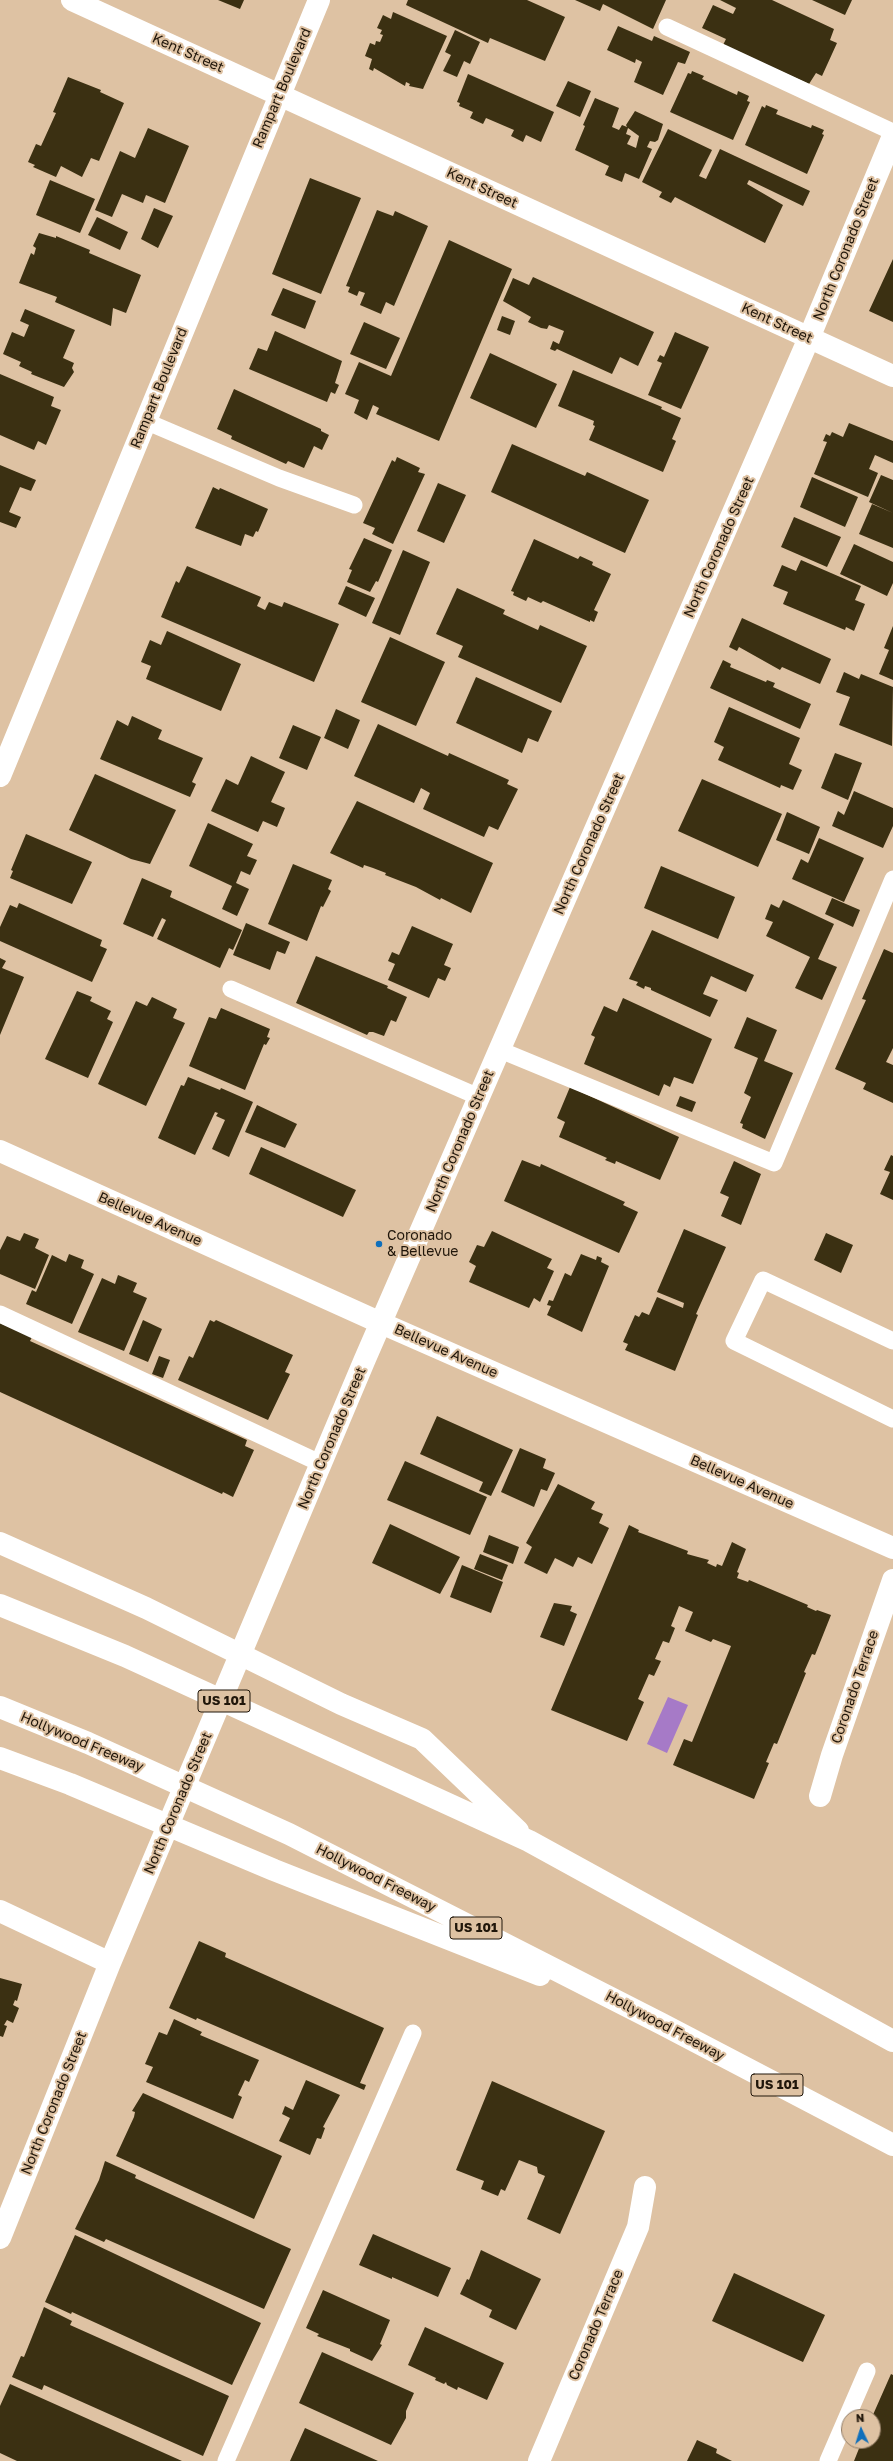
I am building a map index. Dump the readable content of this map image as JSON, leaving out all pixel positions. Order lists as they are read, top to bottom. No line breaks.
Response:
{"streets":{"main road":["Kent Street","Rampart Boulevard","North Coronado Street","Bellevue Avenue","Coronado Terrace","US 101","Hollywood Freeway"]},"crossings":[["Kent Street","Rampart Boulevard"],["Kent Street","North Coronado Street"],["North Coronado Street","Bellevue Avenue"]],"places":["Coronado & Bellevue"],"north":"top"}
